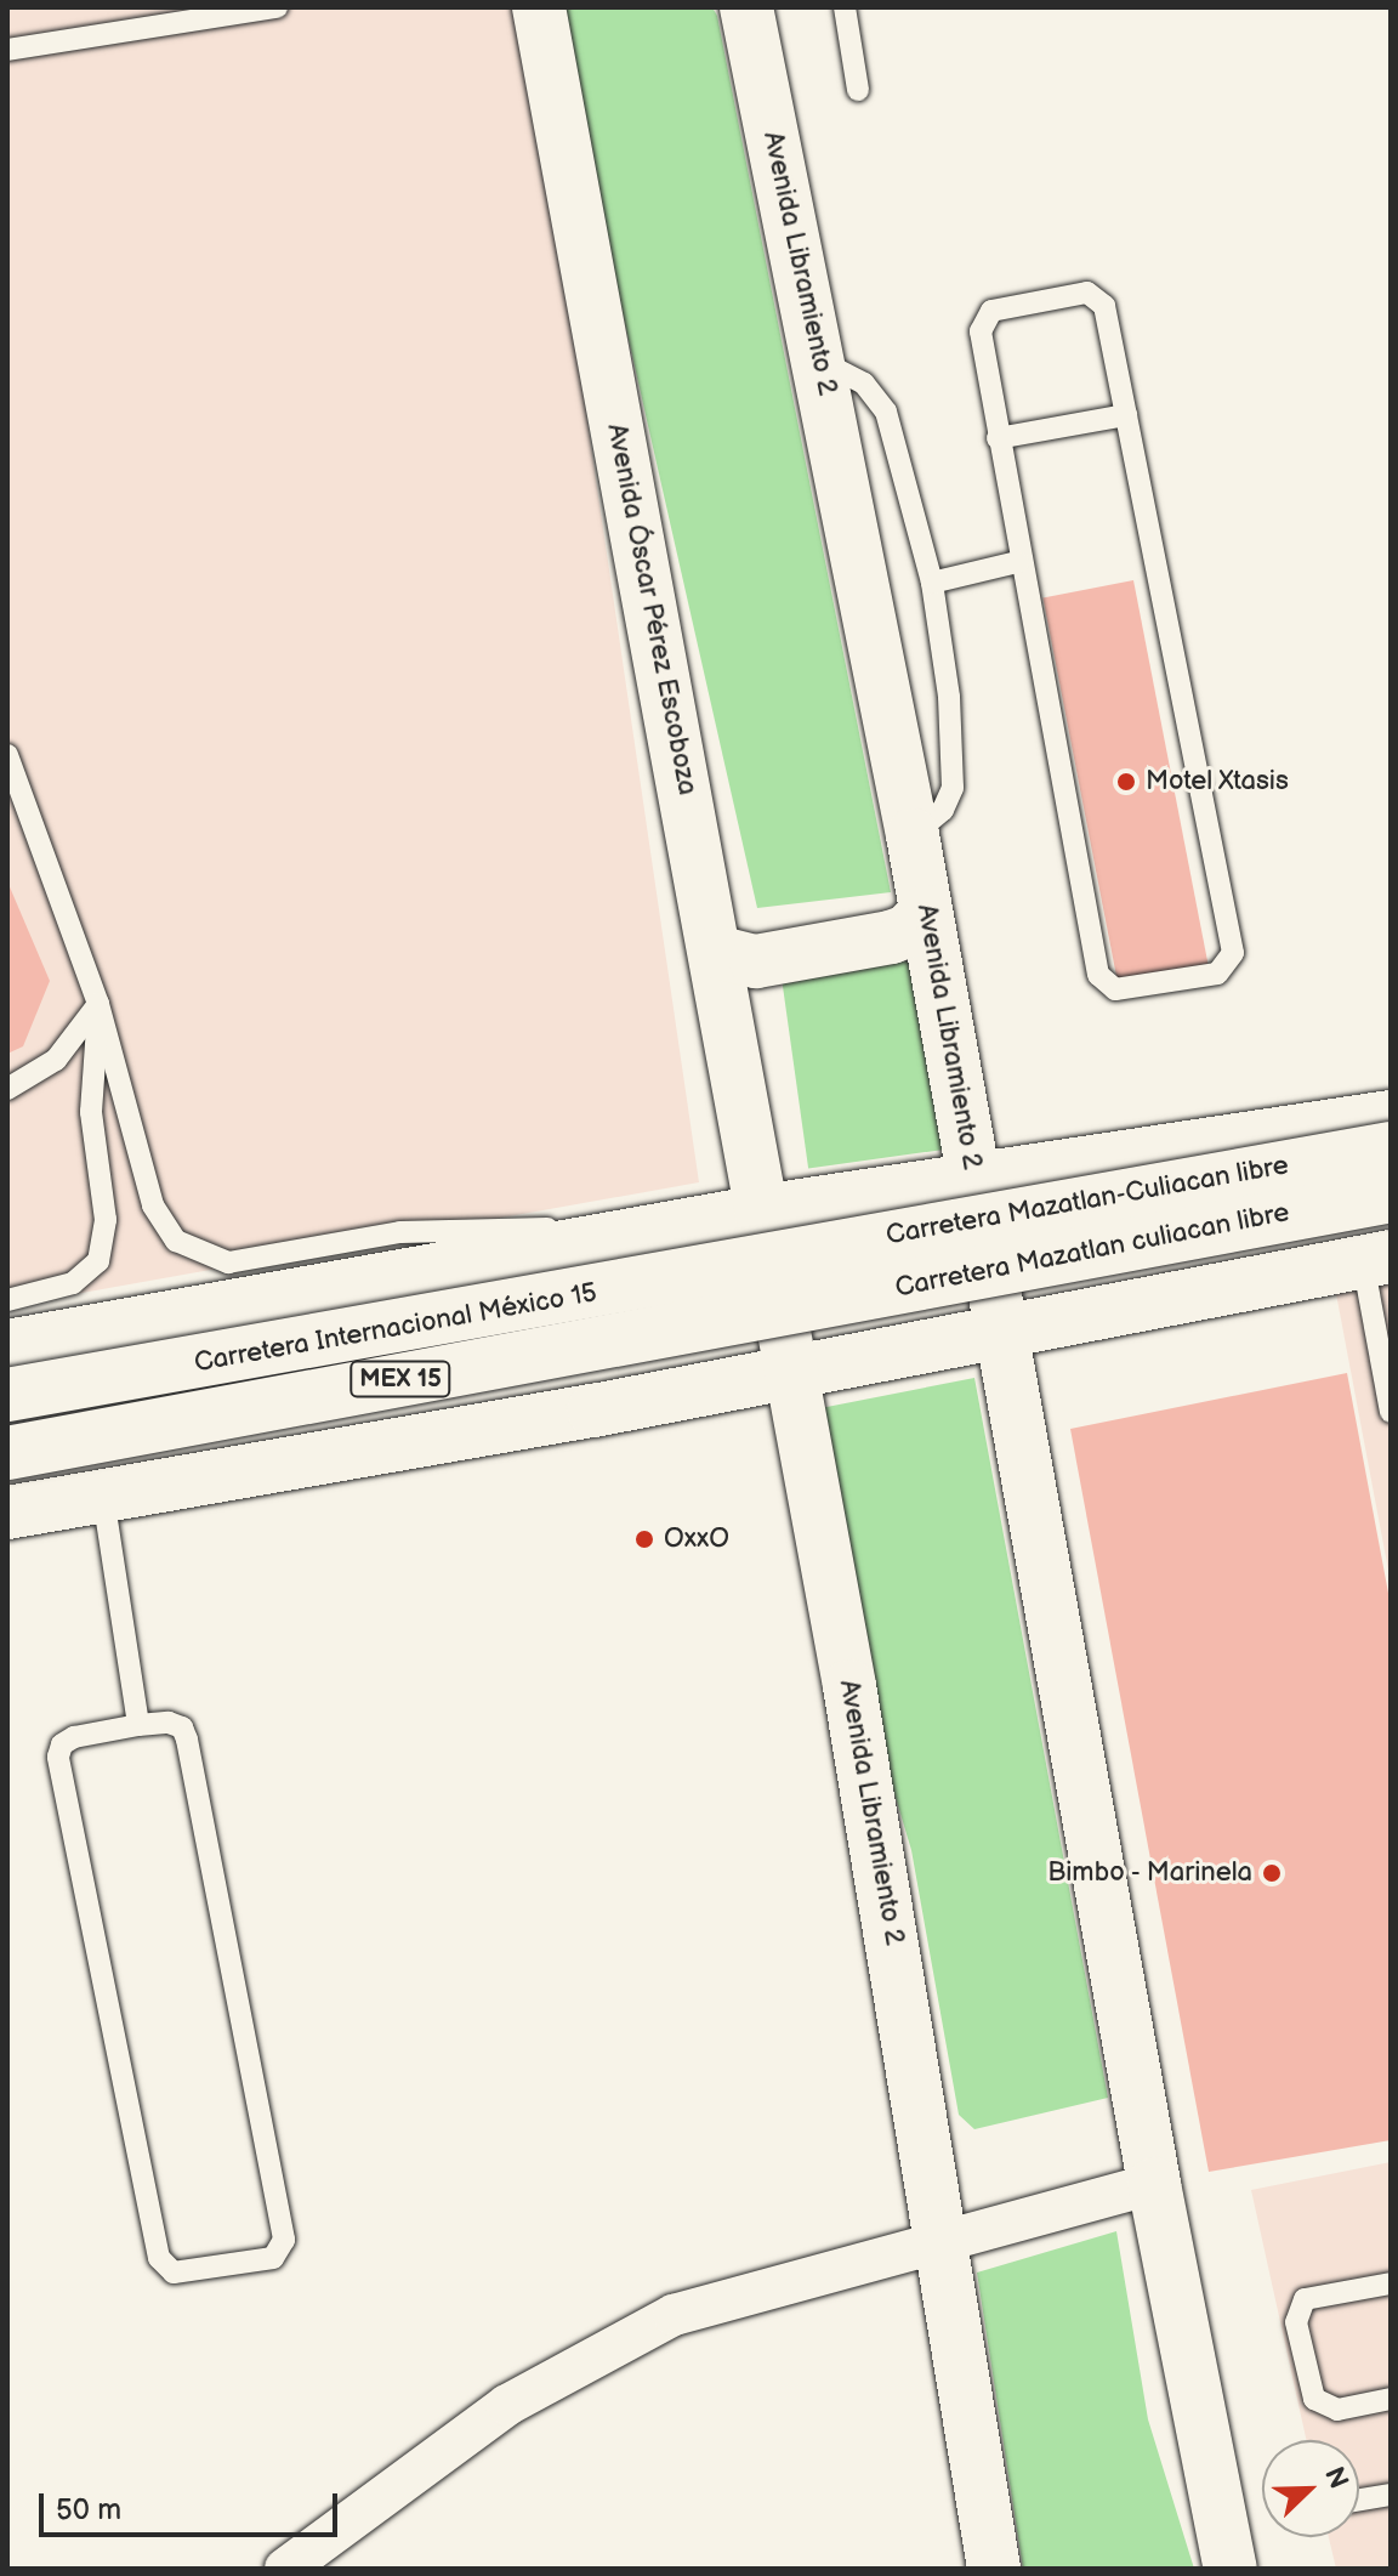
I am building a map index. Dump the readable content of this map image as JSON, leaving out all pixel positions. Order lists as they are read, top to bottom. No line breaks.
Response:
{"streets":{"main road":["Avenida Libramiento 2","Avenida Óscar Pérez Escoboza","Carretera Mazatlan-Culiacan libre","Carretera Mazatlan culiacan libre","Carretera Internacional México 15","MEX 15"]},"crossings":[["Avenida Libramiento 2","Avenida Óscar Pérez Escoboza"],["Avenida Libramiento 2","Carretera Mazatlan-Culiacan libre"],["Avenida Libramiento 2","Carretera Internacional México 15"],["Avenida Óscar Pérez Escoboza","Carretera Mazatlan-Culiacan libre"],["Avenida Óscar Pérez Escoboza","Carretera Internacional México 15"],["Carretera Mazatlan-Culiacan libre","Carretera Internacional México 15"],["Carretera Mazatlan culiacan libre","Carretera Internacional México 15"]],"places":["Motel Xtasis","OxxO","Bimbo - Marinela"],"scale_bar":"50 m","north":"top right"}
